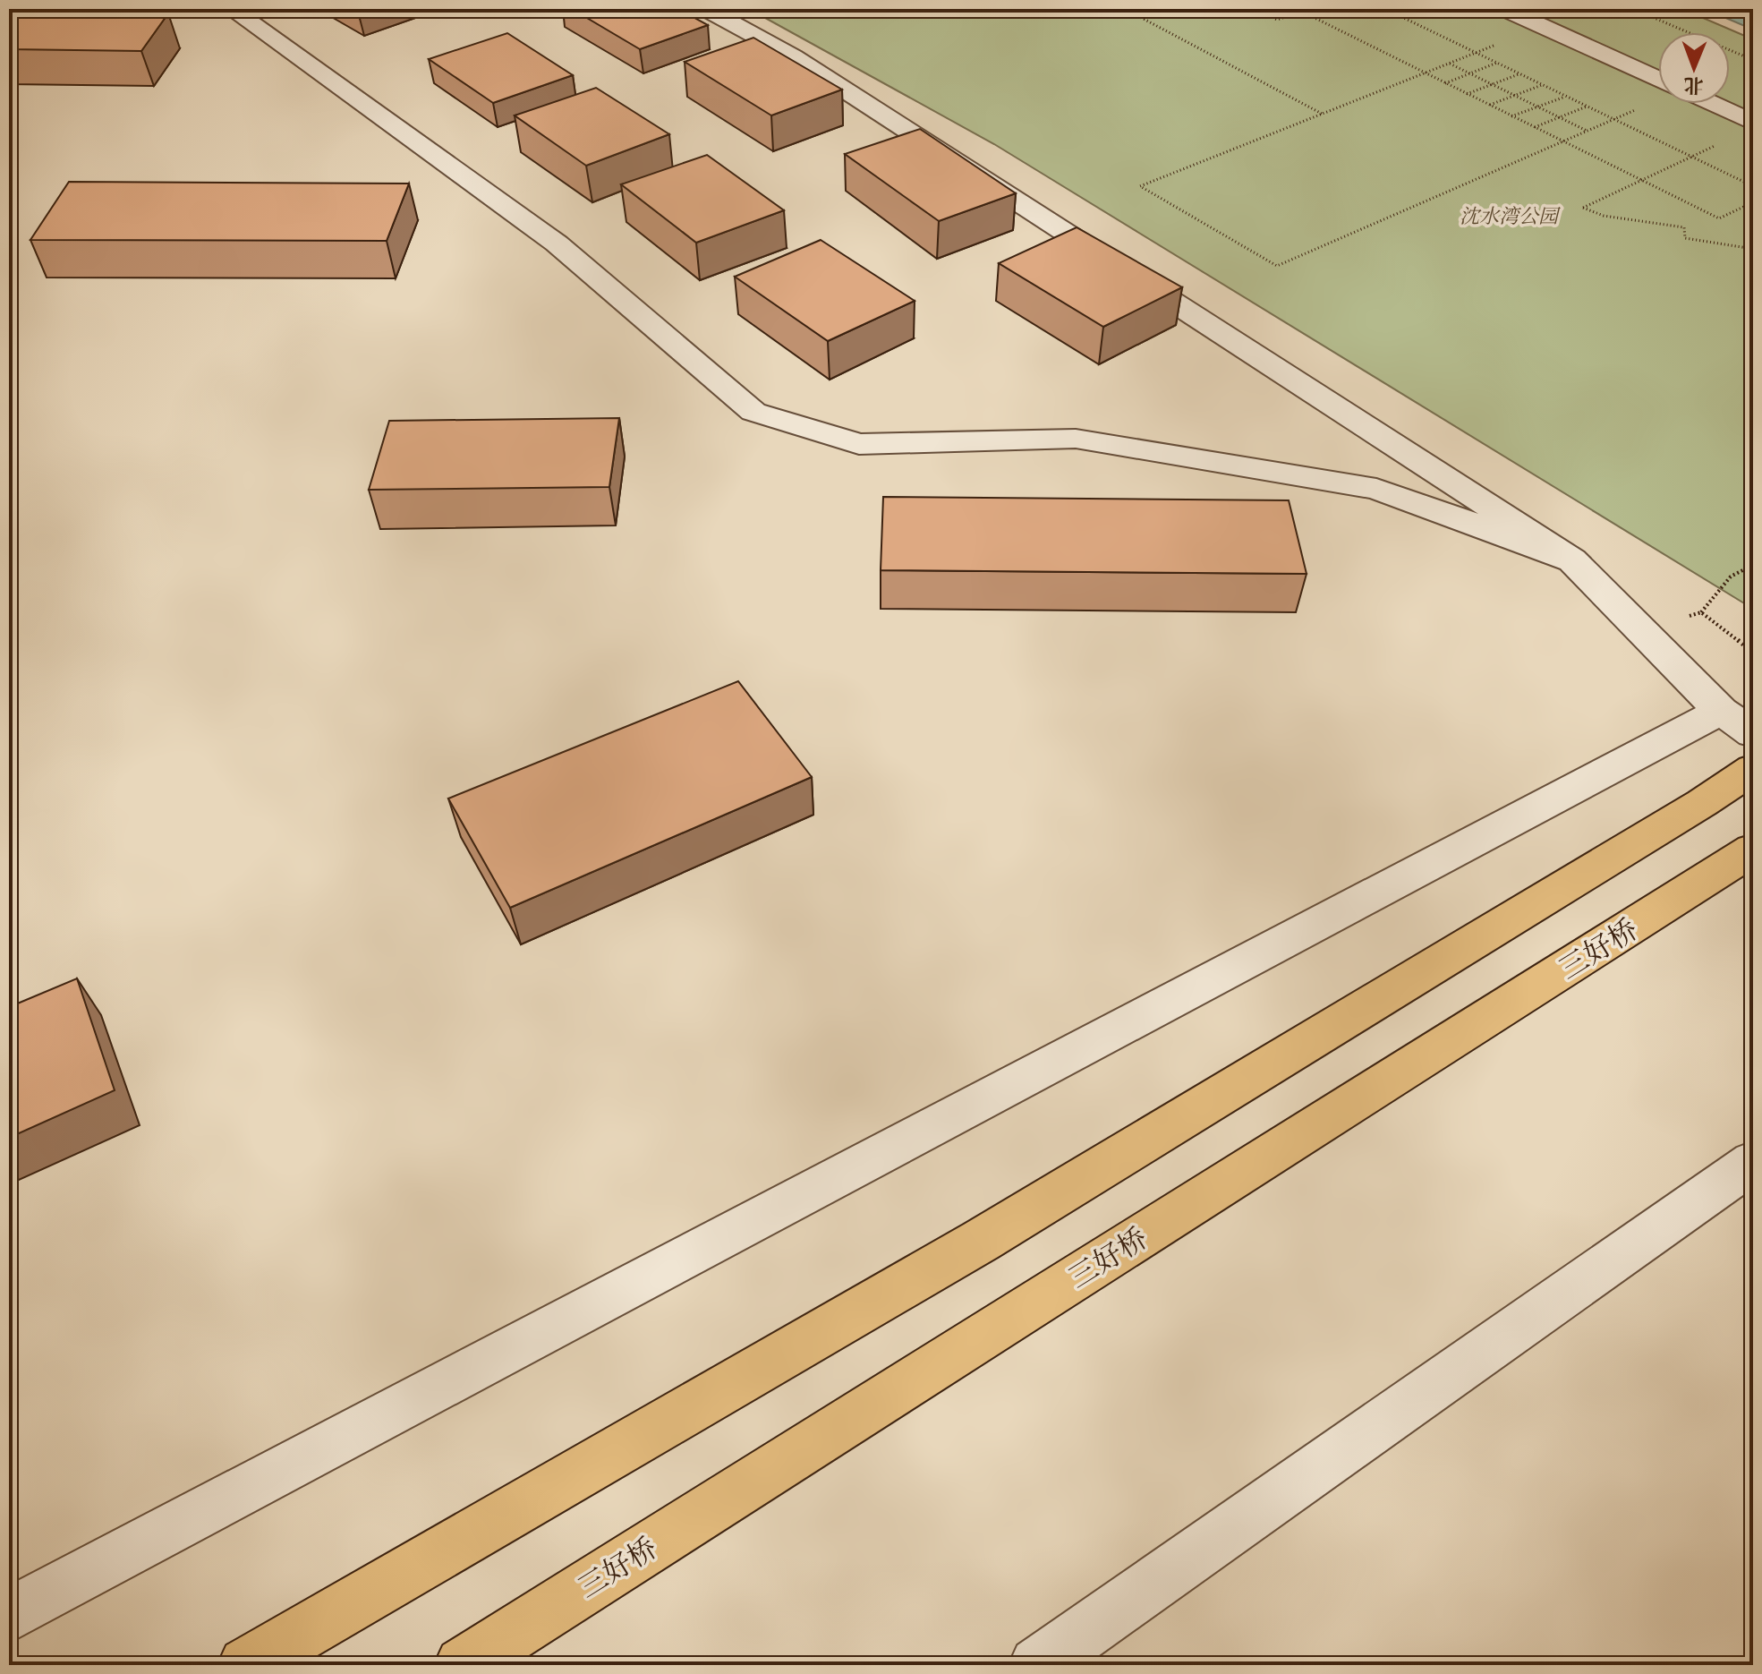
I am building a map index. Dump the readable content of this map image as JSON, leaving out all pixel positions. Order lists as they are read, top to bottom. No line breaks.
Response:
{"streets":{"main road":["三好桥"]},"parks":["沈水湾公园"],"north":"bottom"}
